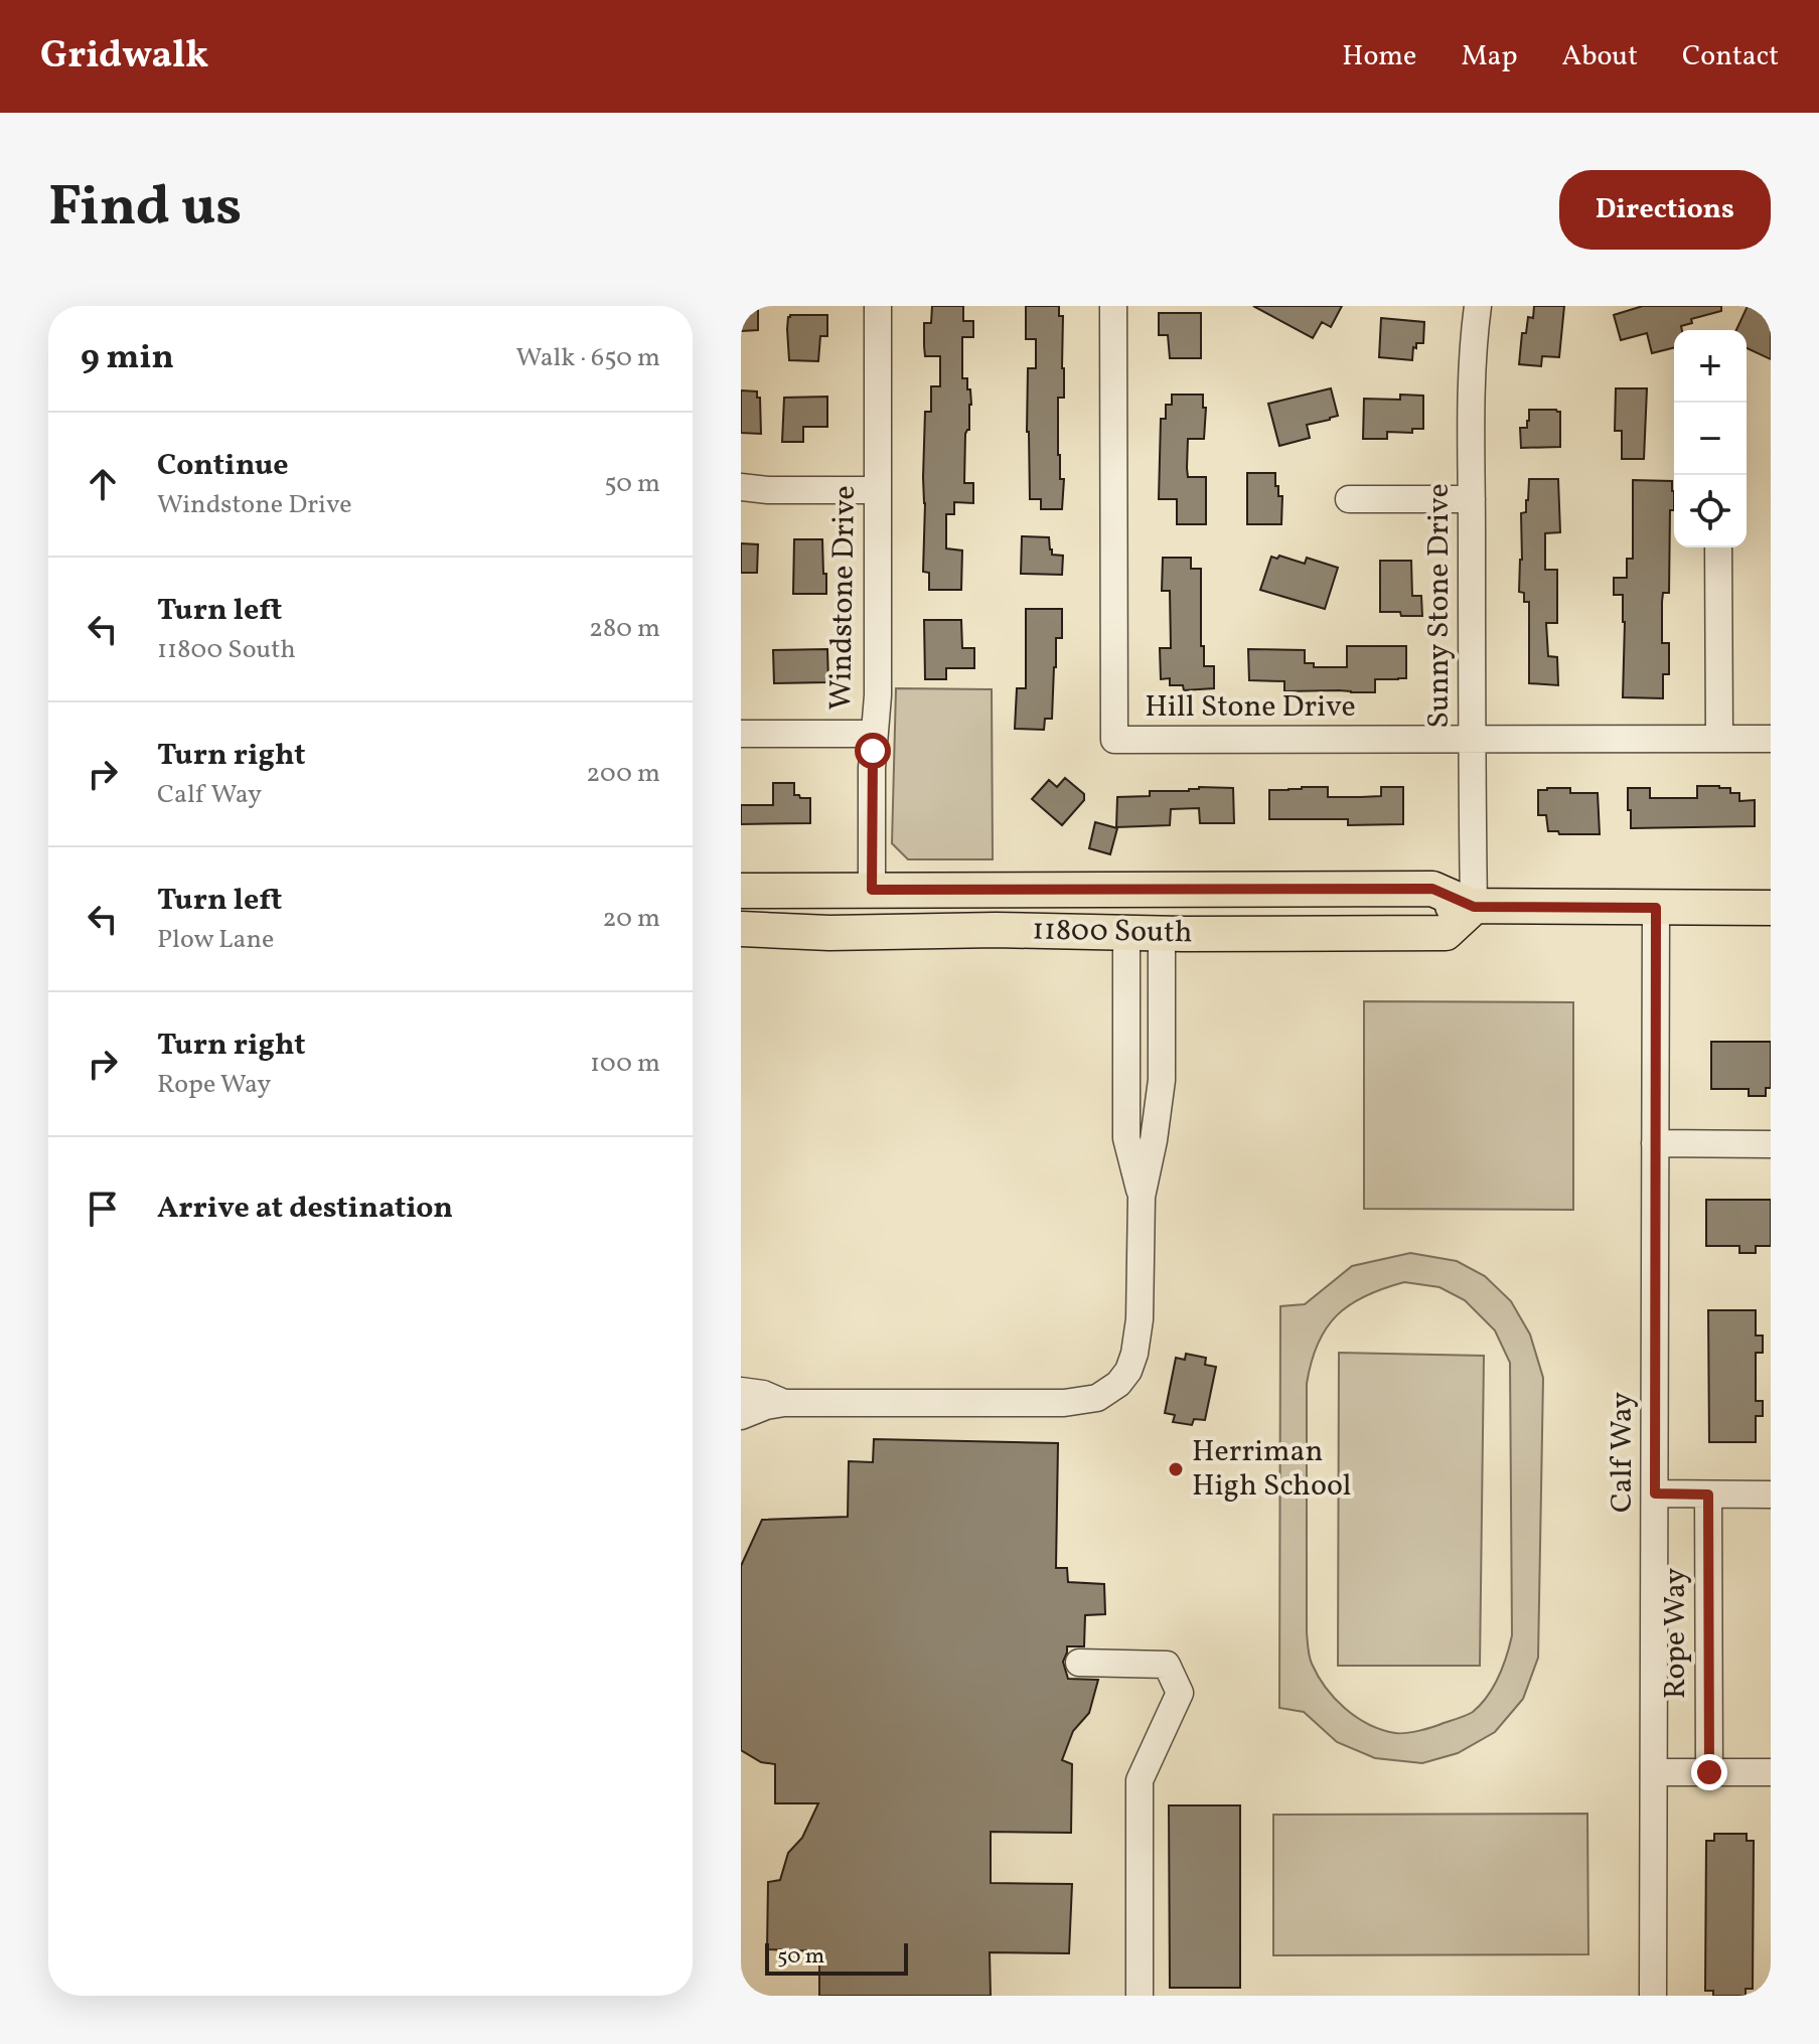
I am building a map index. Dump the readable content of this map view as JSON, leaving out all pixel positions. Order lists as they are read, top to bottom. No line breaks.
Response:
{"streets":{"main road":["11800 South"],"street":["Windstone Drive","Sunny Stone Drive","Hill Stone Drive","Calf Way","Rope Way"]},"crossings":[["Windstone Drive","11800 South"],["Sunny Stone Drive","Hill Stone Drive"],["Sunny Stone Drive","11800 South"],["11800 South","Calf Way"]],"places":["Herriman High School"],"scale_bar":"50 m","page":{"header":"Gridwalk","nav":["Home","Map","About","Contact"],"title":"Find us","buttons":"Directions","heading":["9 min","Walk · 650 m"],"map_buttons":["+","−"],"list":[["Continue","Windstone Drive","50 m"],["Turn left","11800 South","280 m"],["Turn right","Calf Way","200 m"],["Turn left","Plow Lane","20 m"],["Turn right","Rope Way","100 m"],"Arrive at destination"],"scale":"50 m"}}
